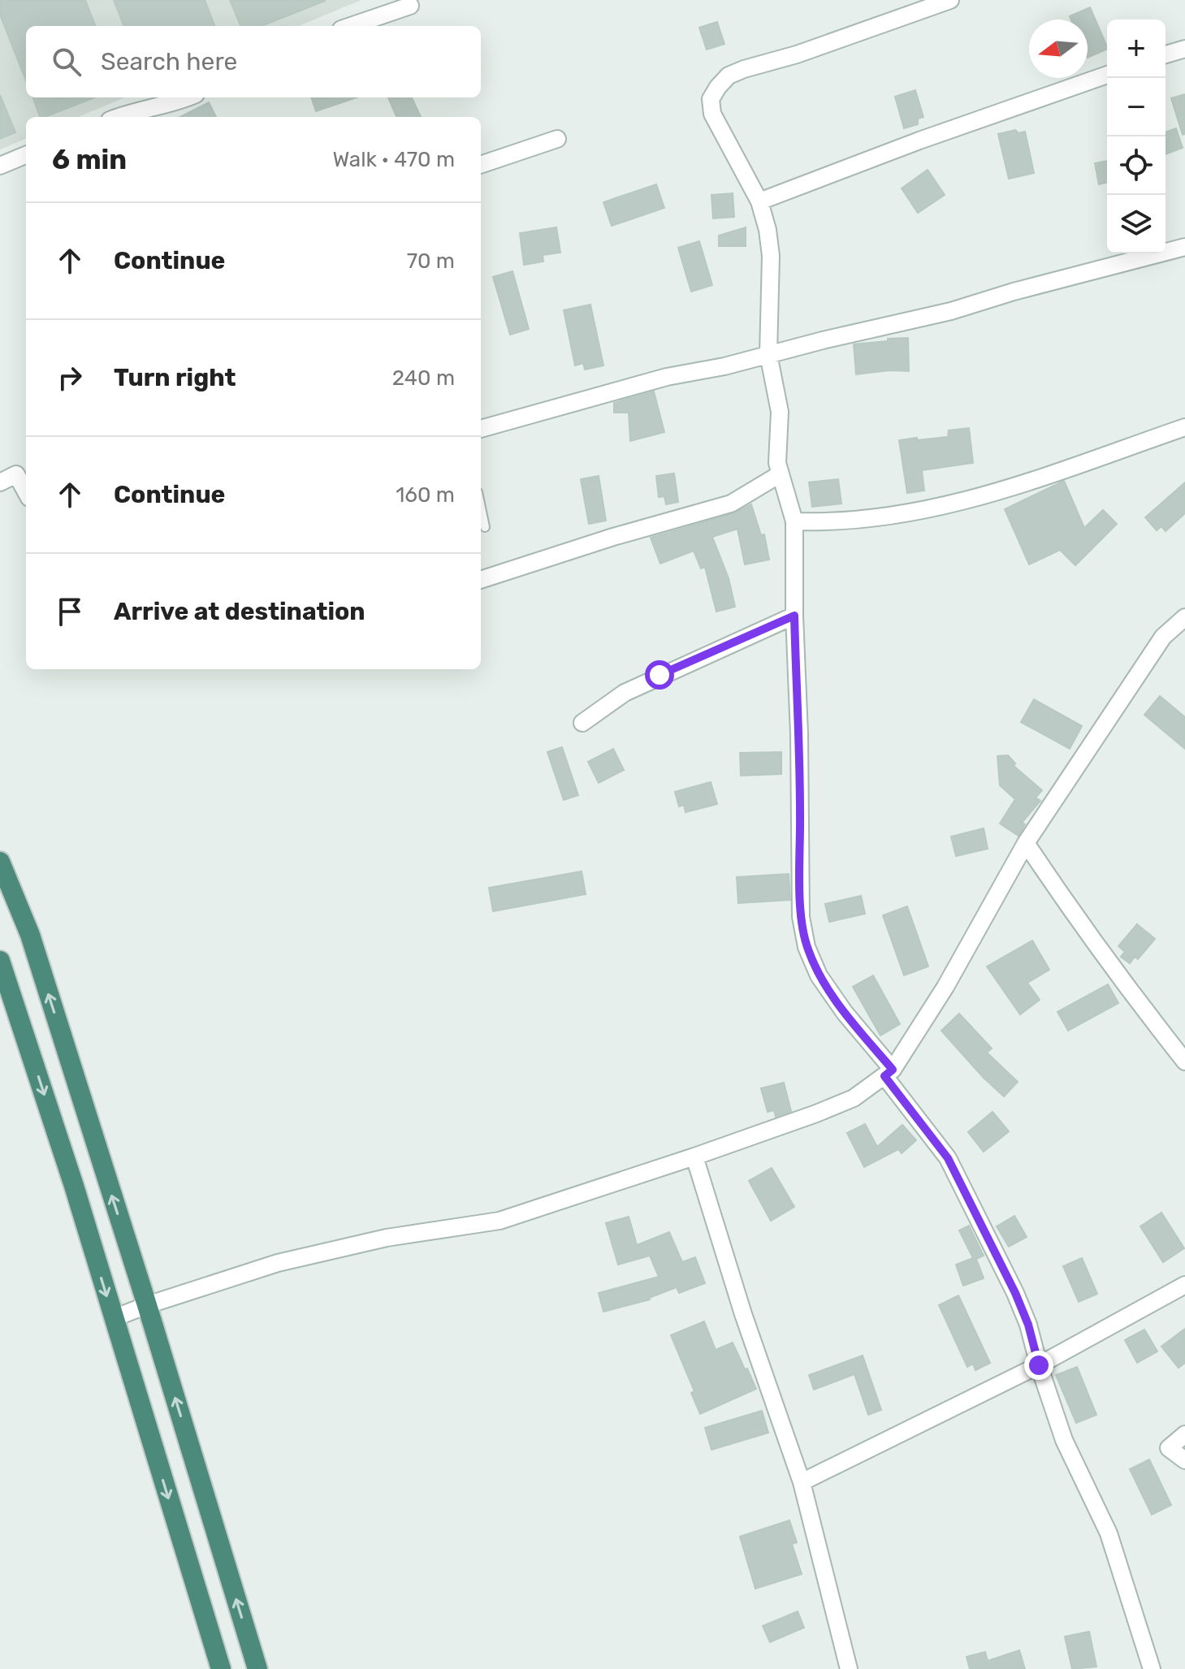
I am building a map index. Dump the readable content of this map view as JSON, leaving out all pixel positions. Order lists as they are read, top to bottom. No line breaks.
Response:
{"north":"left","page":{"map_buttons":["+","−"],"search":"Search here","heading":["6 min","Walk · 470 m"],"list":[["Continue","70 m"],["Turn right","240 m"],["Continue","160 m"],"Arrive at destination"]}}
